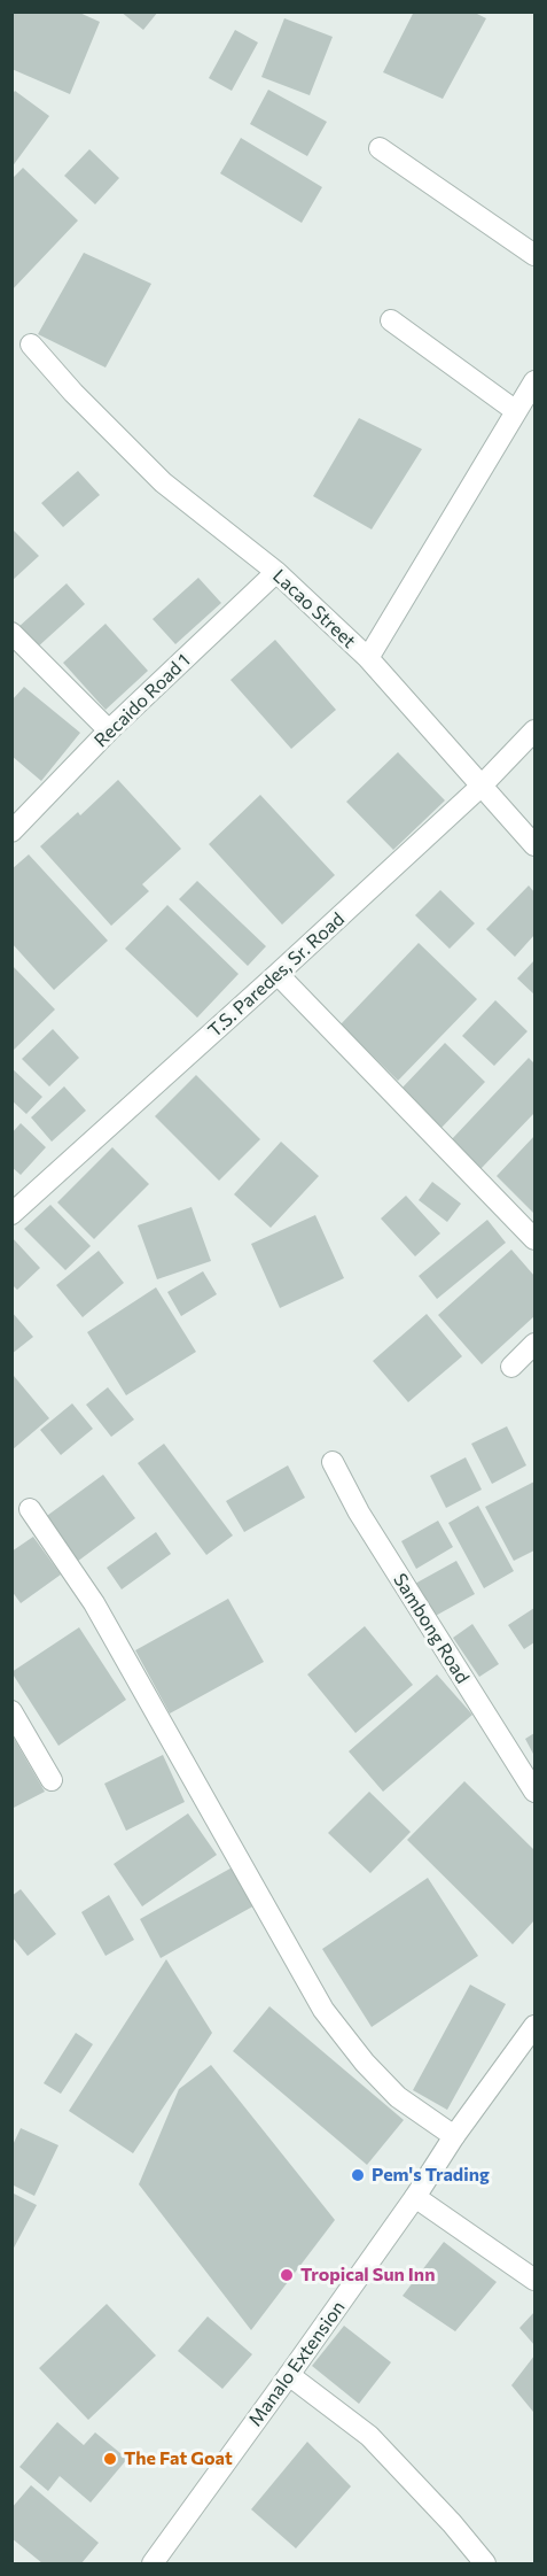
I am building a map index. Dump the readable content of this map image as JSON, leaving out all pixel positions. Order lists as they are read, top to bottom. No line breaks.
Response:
{"streets":{"street":["Lacao Street","Recaido Road 1","T.S. Paredes, Sr. Road","Sambong Road","Manalo Extension"]},"crossings":[["Lacao Street","Recaido Road 1"],["Lacao Street","T.S. Paredes, Sr. Road"]],"places":["Pem's Trading","Tropical Sun Inn","The Fat Goat"]}
